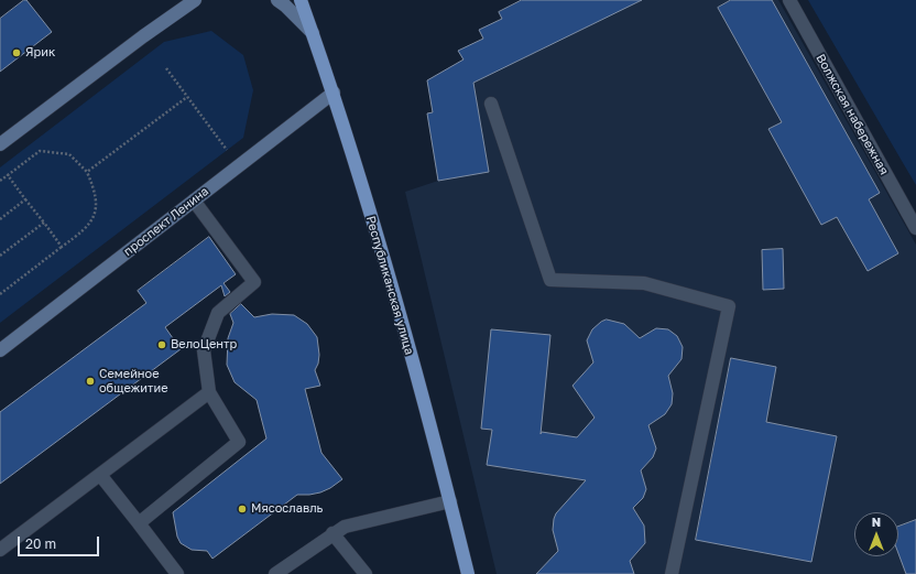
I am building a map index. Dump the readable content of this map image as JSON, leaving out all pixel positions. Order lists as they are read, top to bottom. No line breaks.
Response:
{"streets":{"main road":["проспект Ленина","Республиканская улица"],"street":["Волжская набережная"]},"crossings":[["проспект Ленина","Республиканская улица"]],"places":["Ярик","ВелоЦентр","Семейное общежитие","Мясославль"],"scale_bar":"20 m","north":"top"}
